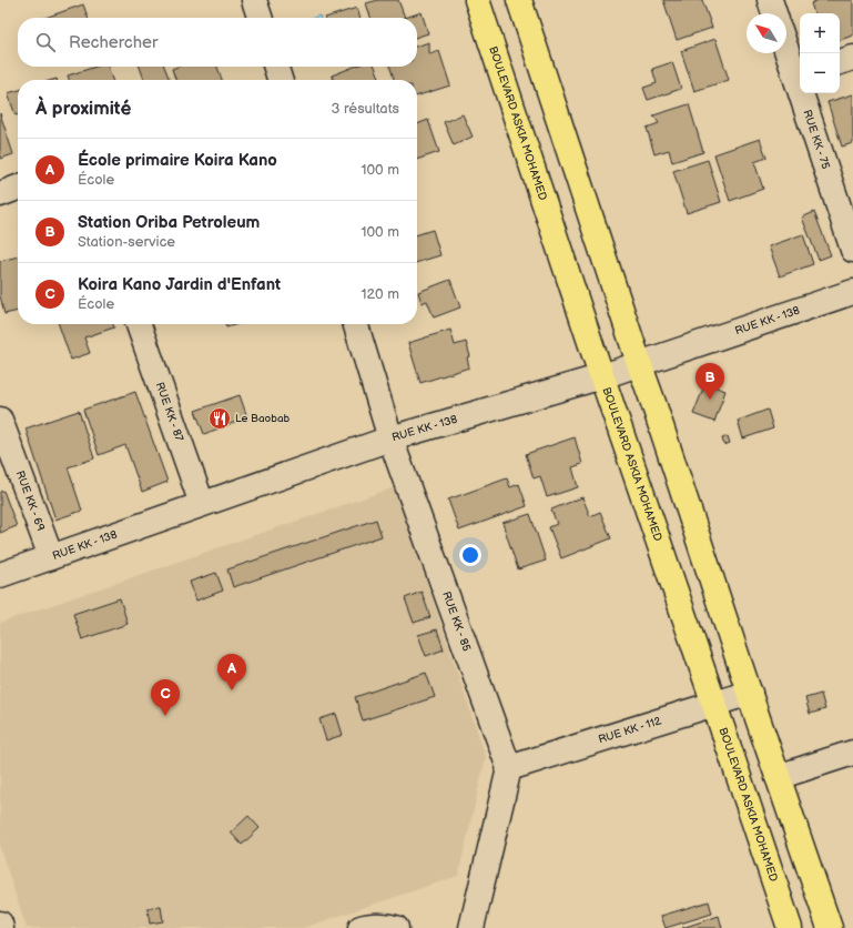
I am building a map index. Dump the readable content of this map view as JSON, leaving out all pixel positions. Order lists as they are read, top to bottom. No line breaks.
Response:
{"streets":{"main road":["BOULEVARD ASKIA MOHAMED"],"street":["RUE KK - 75","RUE KK - 138","RUE KK - 87","RUE KK - 69","RUE KK - 85","RUE KK - 112"]},"crossings":[["BOULEVARD ASKIA MOHAMED","RUE KK - 138"],["BOULEVARD ASKIA MOHAMED","RUE KK - 112"],["RUE KK - 138","RUE KK - 87"],["RUE KK - 138","RUE KK - 69"],["RUE KK - 138","RUE KK - 85"],["RUE KK - 85","RUE KK - 112"]],"places":{"restaurant":["Le Baobab"]},"north":"top left","page":{"map_buttons":["+","−"],"search":"Rechercher","heading":["À proximité","3 résultats"],"list":[{"mark":"A","name":"École primaire Koira Kano","note":"École","value":"100 m"},{"mark":"B","name":"Station Oriba Petroleum","note":"Station-service","value":"100 m"},{"mark":"C","name":"Koira Kano Jardin d'Enfant","note":"École","value":"120 m"}],"pins":["B","A","C"]}}
